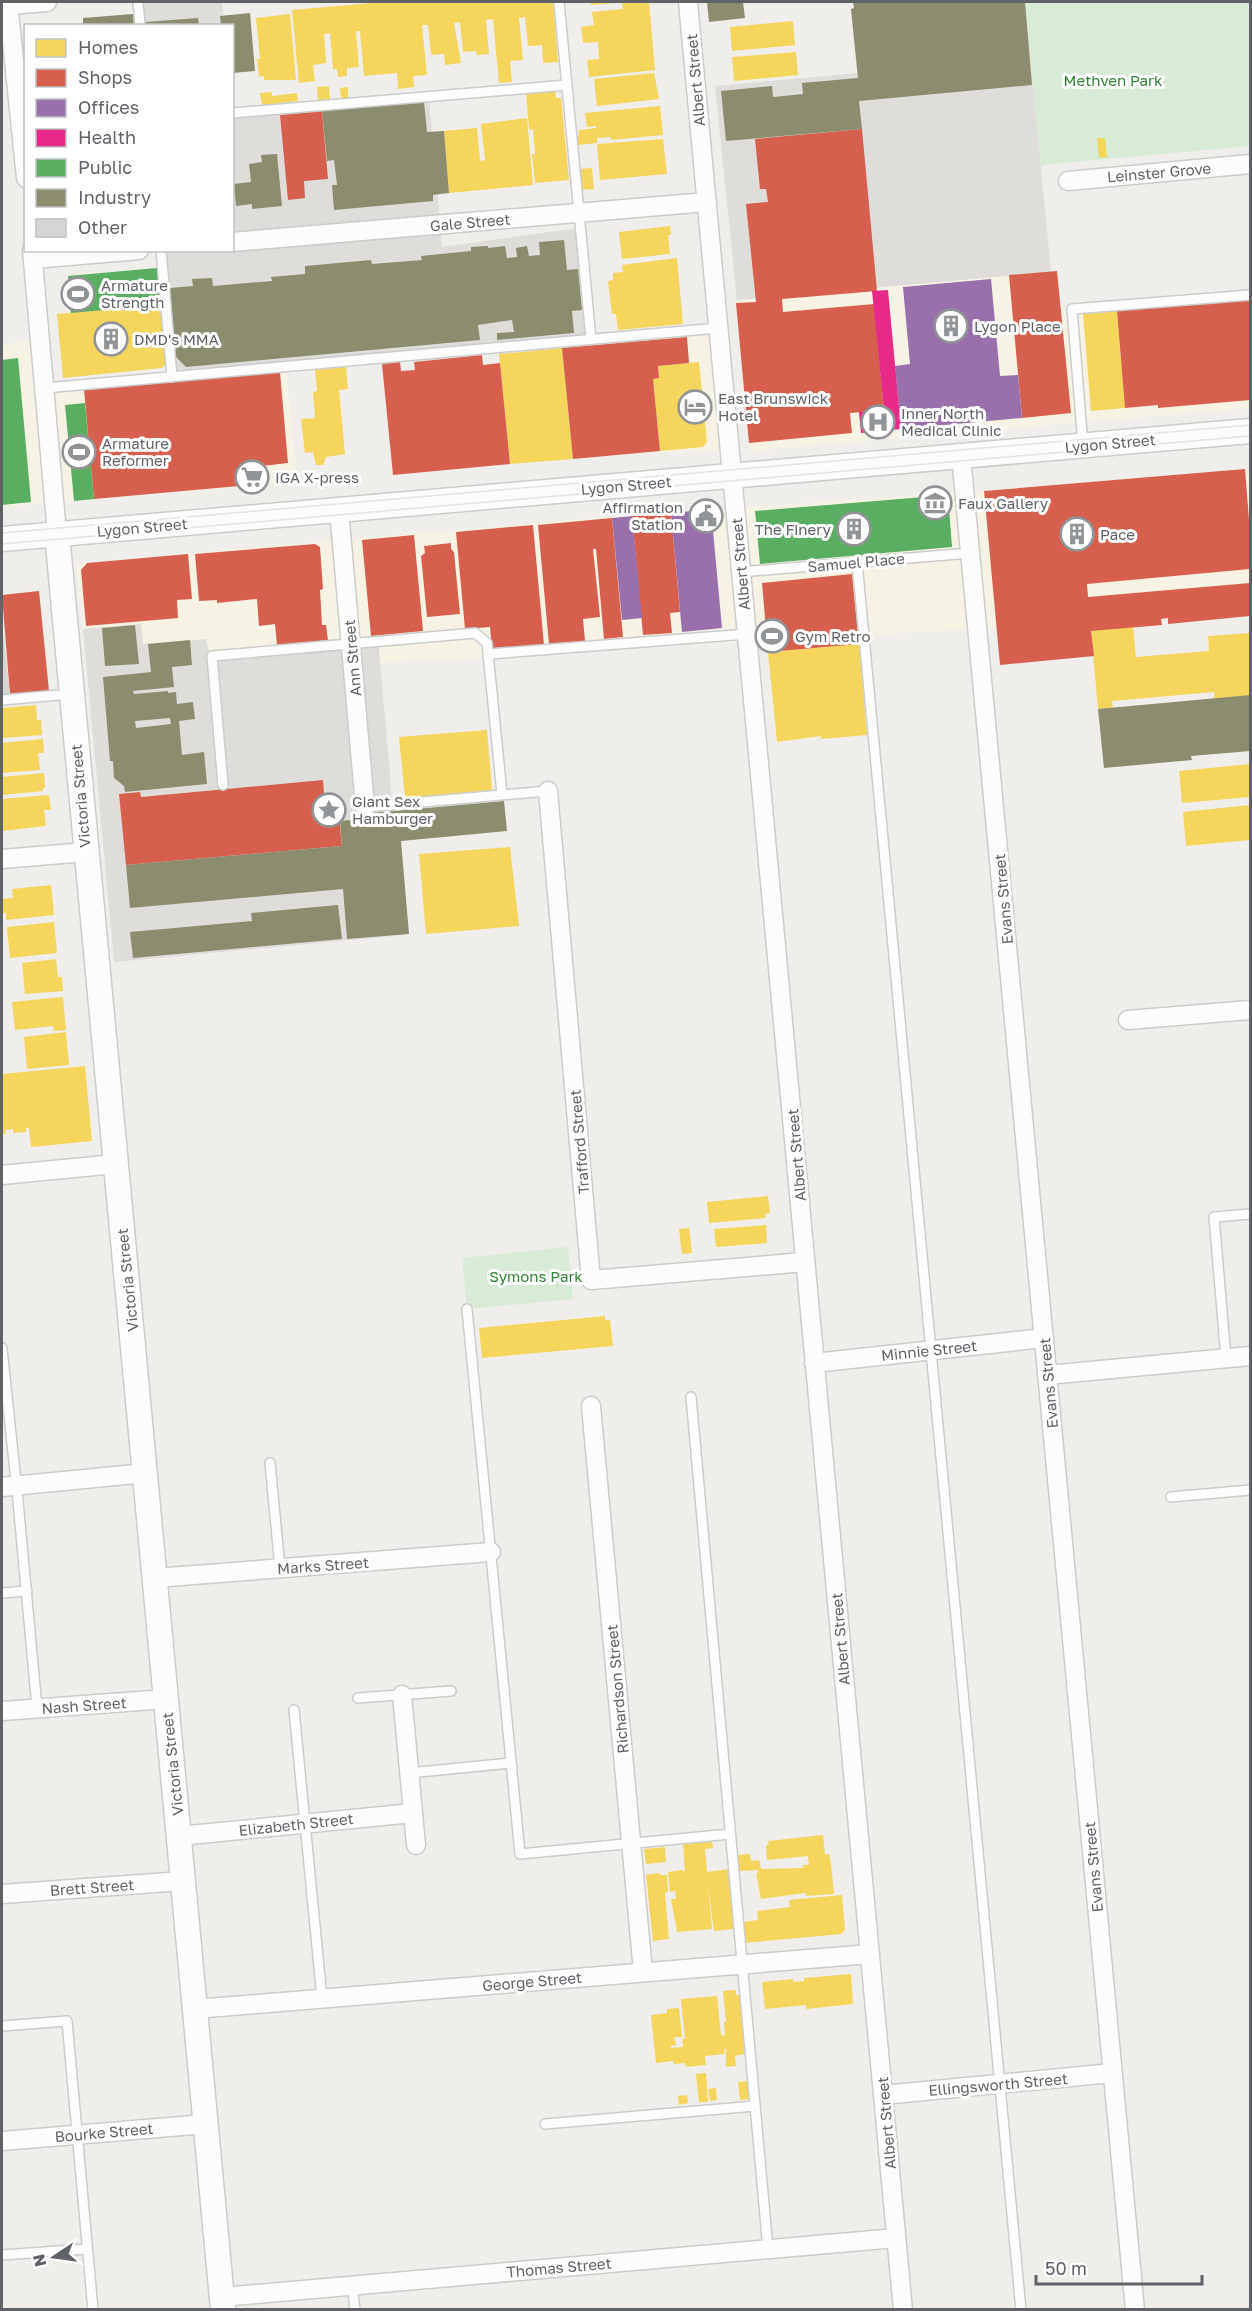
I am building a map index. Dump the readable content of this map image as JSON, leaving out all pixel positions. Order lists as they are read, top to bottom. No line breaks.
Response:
{"streets":{"street":["Albert Street","Leinster Grove","Gale Street","Lygon Street","Ann Street","Victoria Street","Evans Street","Trafford Street","Minnie Street","Marks Street","Richardson Street","Nash Street","Elizabeth Street","Brett Street","George Street","Ellingsworth Street","Bourke Street","Thomas Street"],"lane":["Samuel Place"]},"crossings":[["Albert Street","Gale Street"],["Albert Street","Lygon Street"],["Albert Street","Samuel Place"],["Albert Street","Trafford Street"],["Albert Street","Minnie Street"],["Albert Street","George Street"],["Albert Street","Ellingsworth Street"],["Albert Street","Thomas Street"],["Lygon Street","Ann Street"],["Lygon Street","Victoria Street"],["Lygon Street","Evans Street"],["Samuel Place","Evans Street"],["Victoria Street","Marks Street"],["Victoria Street","Nash Street"],["Victoria Street","Elizabeth Street"],["Victoria Street","Brett Street"],["Victoria Street","George Street"],["Victoria Street","Bourke Street"],["Victoria Street","Thomas Street"],["Evans Street","Minnie Street"],["Evans Street","Ellingsworth Street"],["Richardson Street","George Street"]],"parks":["Methven Park","Symons Park"],"places":{"sports":["Armature Strength","Armature Reformer","Gym Retro"],"building":["Lygon Place","DMD's MMA","The Finery","Pace"],"hotel":["East Brunswick Hotel"],"hospital":["Inner North Medical Clinic"],"supermarket":["IGA X-press"],"museum":["Faux Gallery"],"public building":["Affirmation Station"],"place":["Giant Sex Hamburger"]},"legend":["Homes","Shops","Offices","Health","Public","Industry","Other"],"scale_bar":"50 m","north":"left"}
